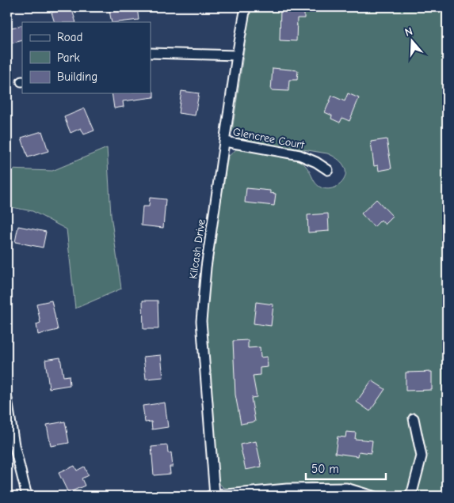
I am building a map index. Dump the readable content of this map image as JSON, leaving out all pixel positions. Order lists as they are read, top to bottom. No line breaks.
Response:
{"streets":{"street":["Glencree Court","Kilcash Drive"]},"crossings":[["Glencree Court","Kilcash Drive"]],"legend":["Road","Park","Building"],"scale_bar":"50 m","north":"top"}
